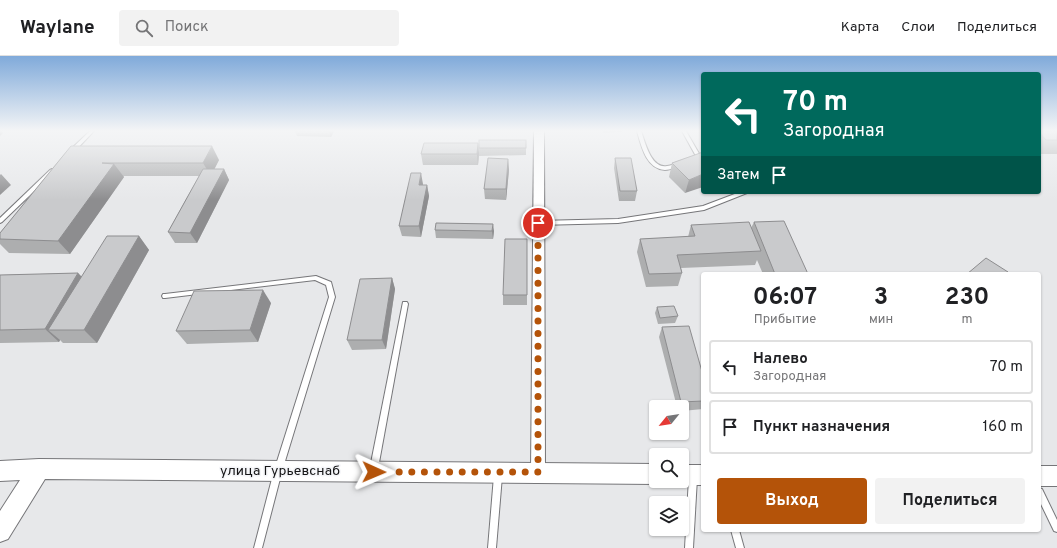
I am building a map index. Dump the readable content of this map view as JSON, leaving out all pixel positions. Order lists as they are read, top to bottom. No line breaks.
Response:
{"streets":{"street":["улица Гурьевснаб"]},"north":"bottom left","page":{"header":"Waylane","search":"Поиск","nav":["Карта","Слои","Поделиться"],"turn":["70 m","Загородная"],"then":"Затем","eta":["06:07","Прибытие","3","мин","230","m"],"list":[{"name":"Налево","note":"Загородная","value":"70 m"},{"name":"Пункт назначения","value":"160 m"}],"buttons":["Выход","Поделиться"]}}
